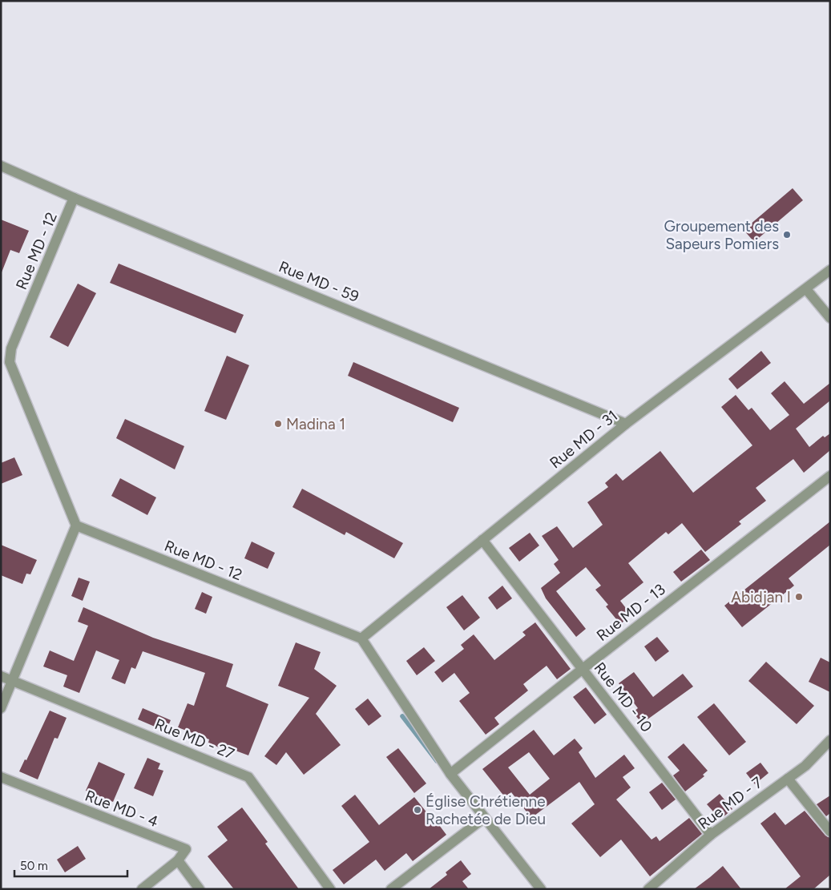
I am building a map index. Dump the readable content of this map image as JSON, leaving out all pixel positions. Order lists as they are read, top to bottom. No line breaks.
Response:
{"streets":{"street":["Rue MD - 12","Rue MD - 59","Rue MD - 31","Rue MD - 13","Rue MD - 10","Rue MD - 27","Rue MD - 7","Rue MD - 4"]},"crossings":[["Rue MD - 12","Rue MD - 59"],["Rue MD - 12","Rue MD - 31"],["Rue MD - 59","Rue MD - 31"],["Rue MD - 31","Rue MD - 10"],["Rue MD - 13","Rue MD - 10"],["Rue MD - 10","Rue MD - 7"]],"places":["Groupement des Sapeurs Pomiers","Madina 1","Abidjan I","Église Chrétienne Rachetée de Dieu"],"scale_bar":"50 m"}
